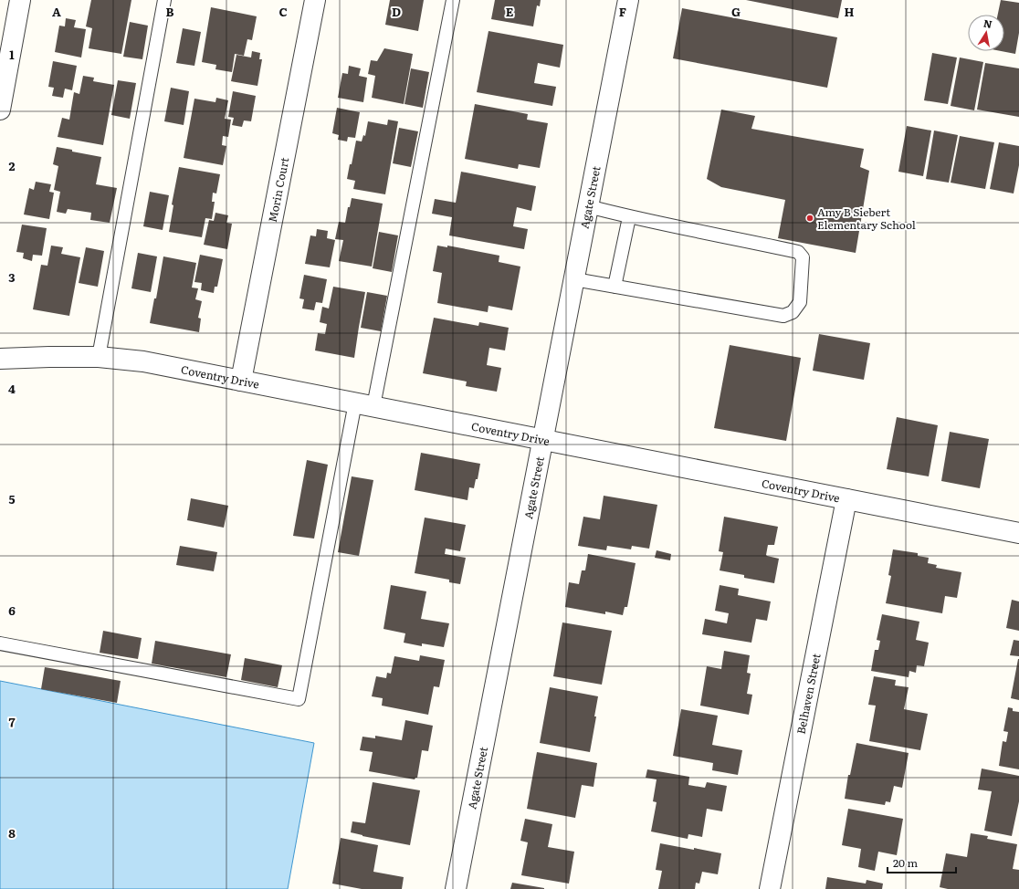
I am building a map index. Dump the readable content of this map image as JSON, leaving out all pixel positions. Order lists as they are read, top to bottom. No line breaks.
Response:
{"streets":{"street":["Morin Court","Agate Street","Coventry Drive","Belhaven Street"]},"crossings":[["Morin Court","Coventry Drive"],["Agate Street","Coventry Drive"],["Coventry Drive","Belhaven Street"]],"places":["Amy B Siebert Elementary School"],"scale_bar":"20 m","north":"top","grid":{"columns":["A","B","C","D","E","F","G","H"],"rows":["1","2","3","4","5","6","7","8"]}}
